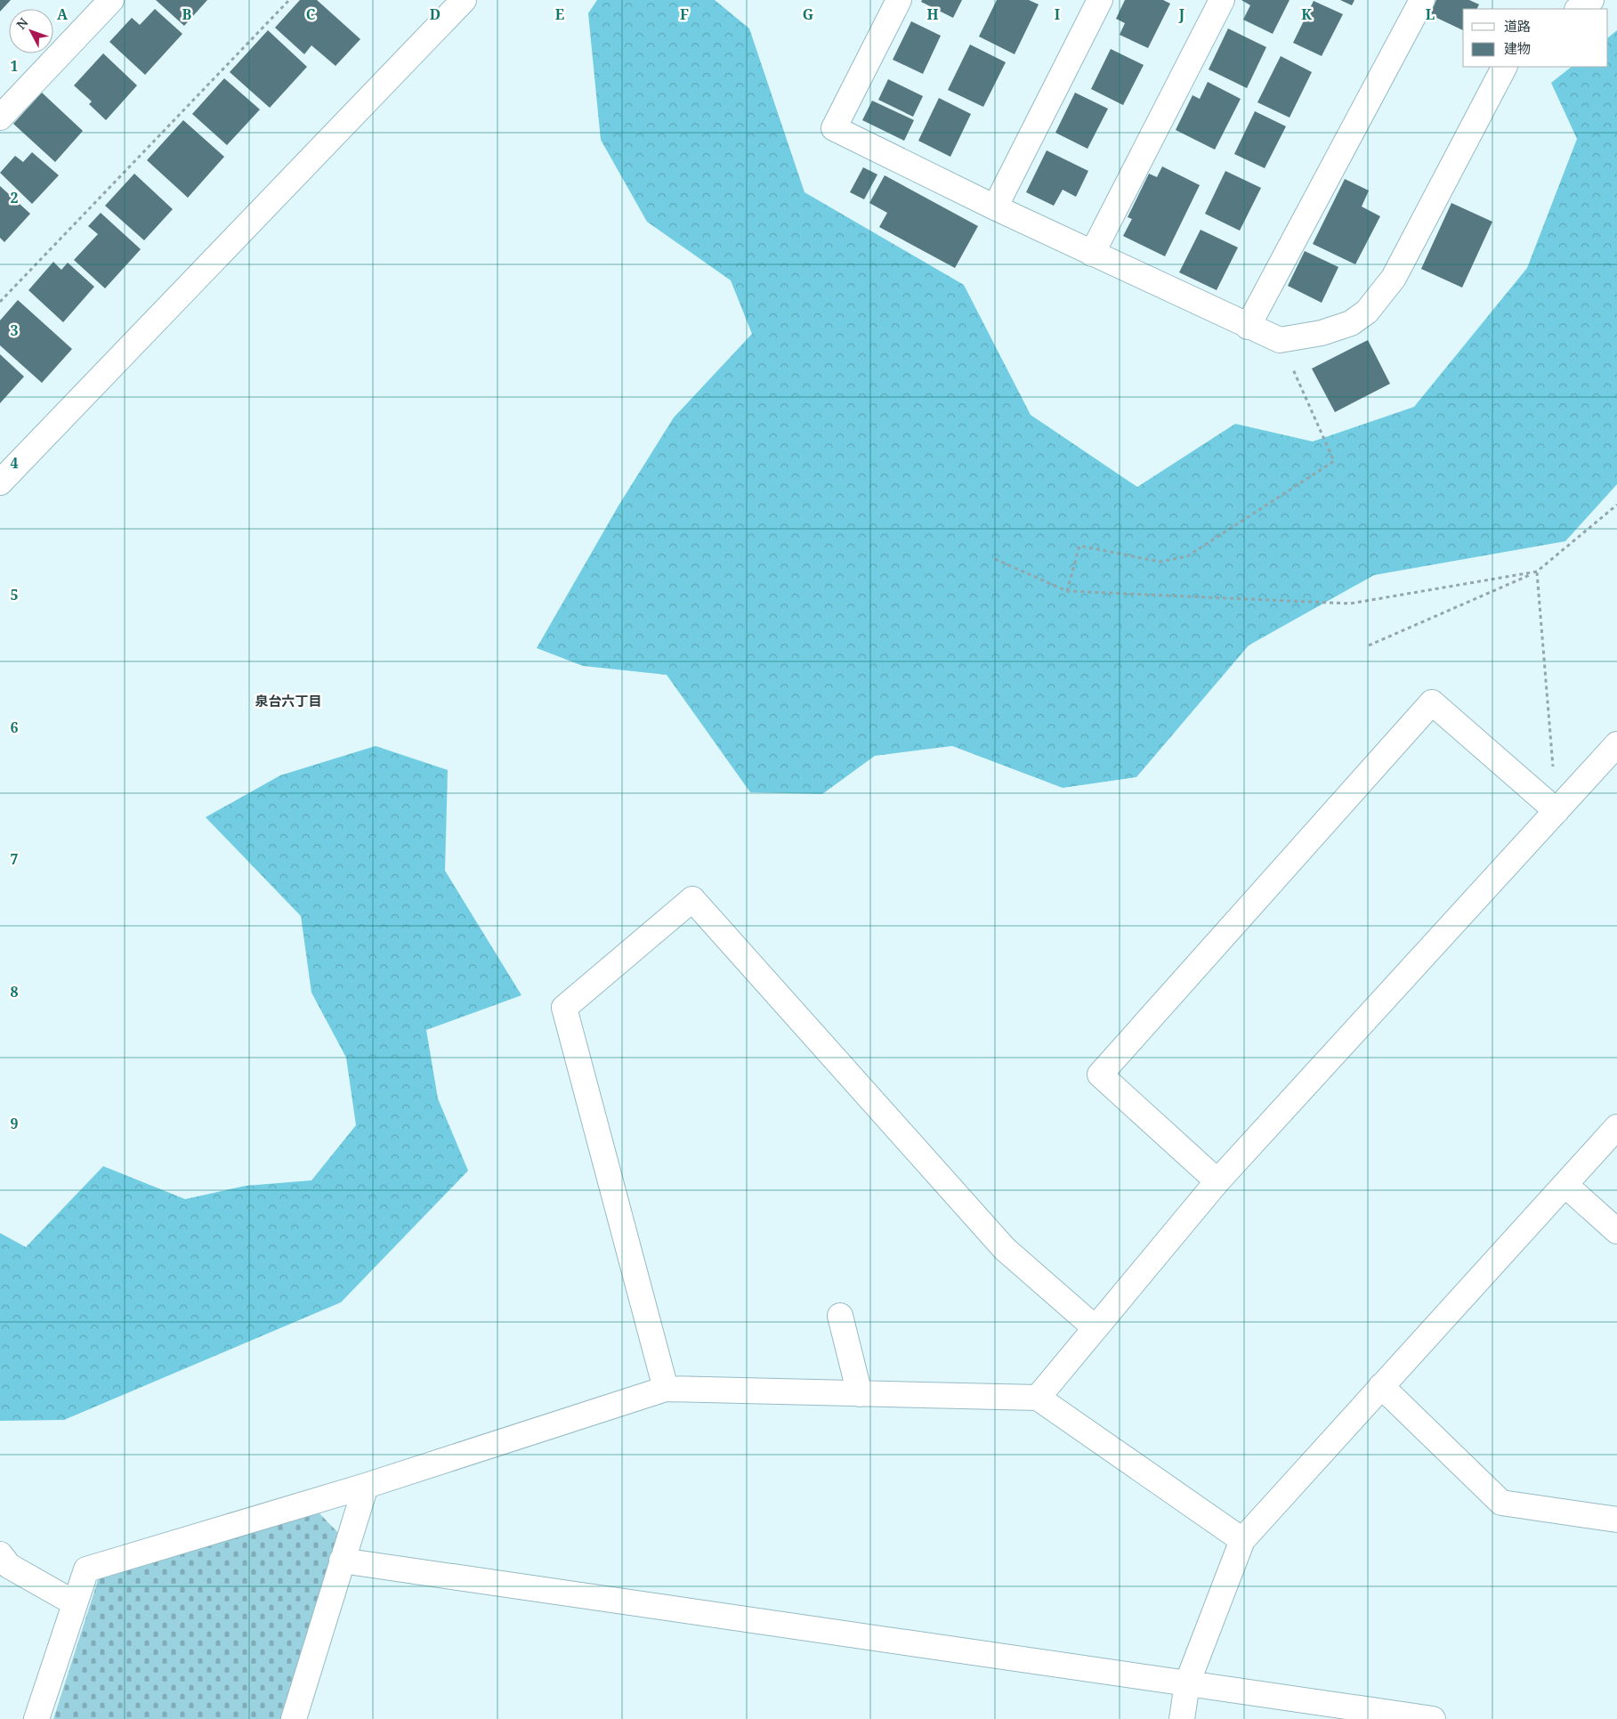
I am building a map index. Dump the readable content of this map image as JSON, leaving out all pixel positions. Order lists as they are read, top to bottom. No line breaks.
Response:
{"districts":["泉台六丁目"],"legend":["道路","建物"],"north":"top left","grid":{"columns":["A","B","C","D","E","F","G","H","I","J","K","L"],"rows":["1","2","3","4","5","6","7","8","9"]}}
